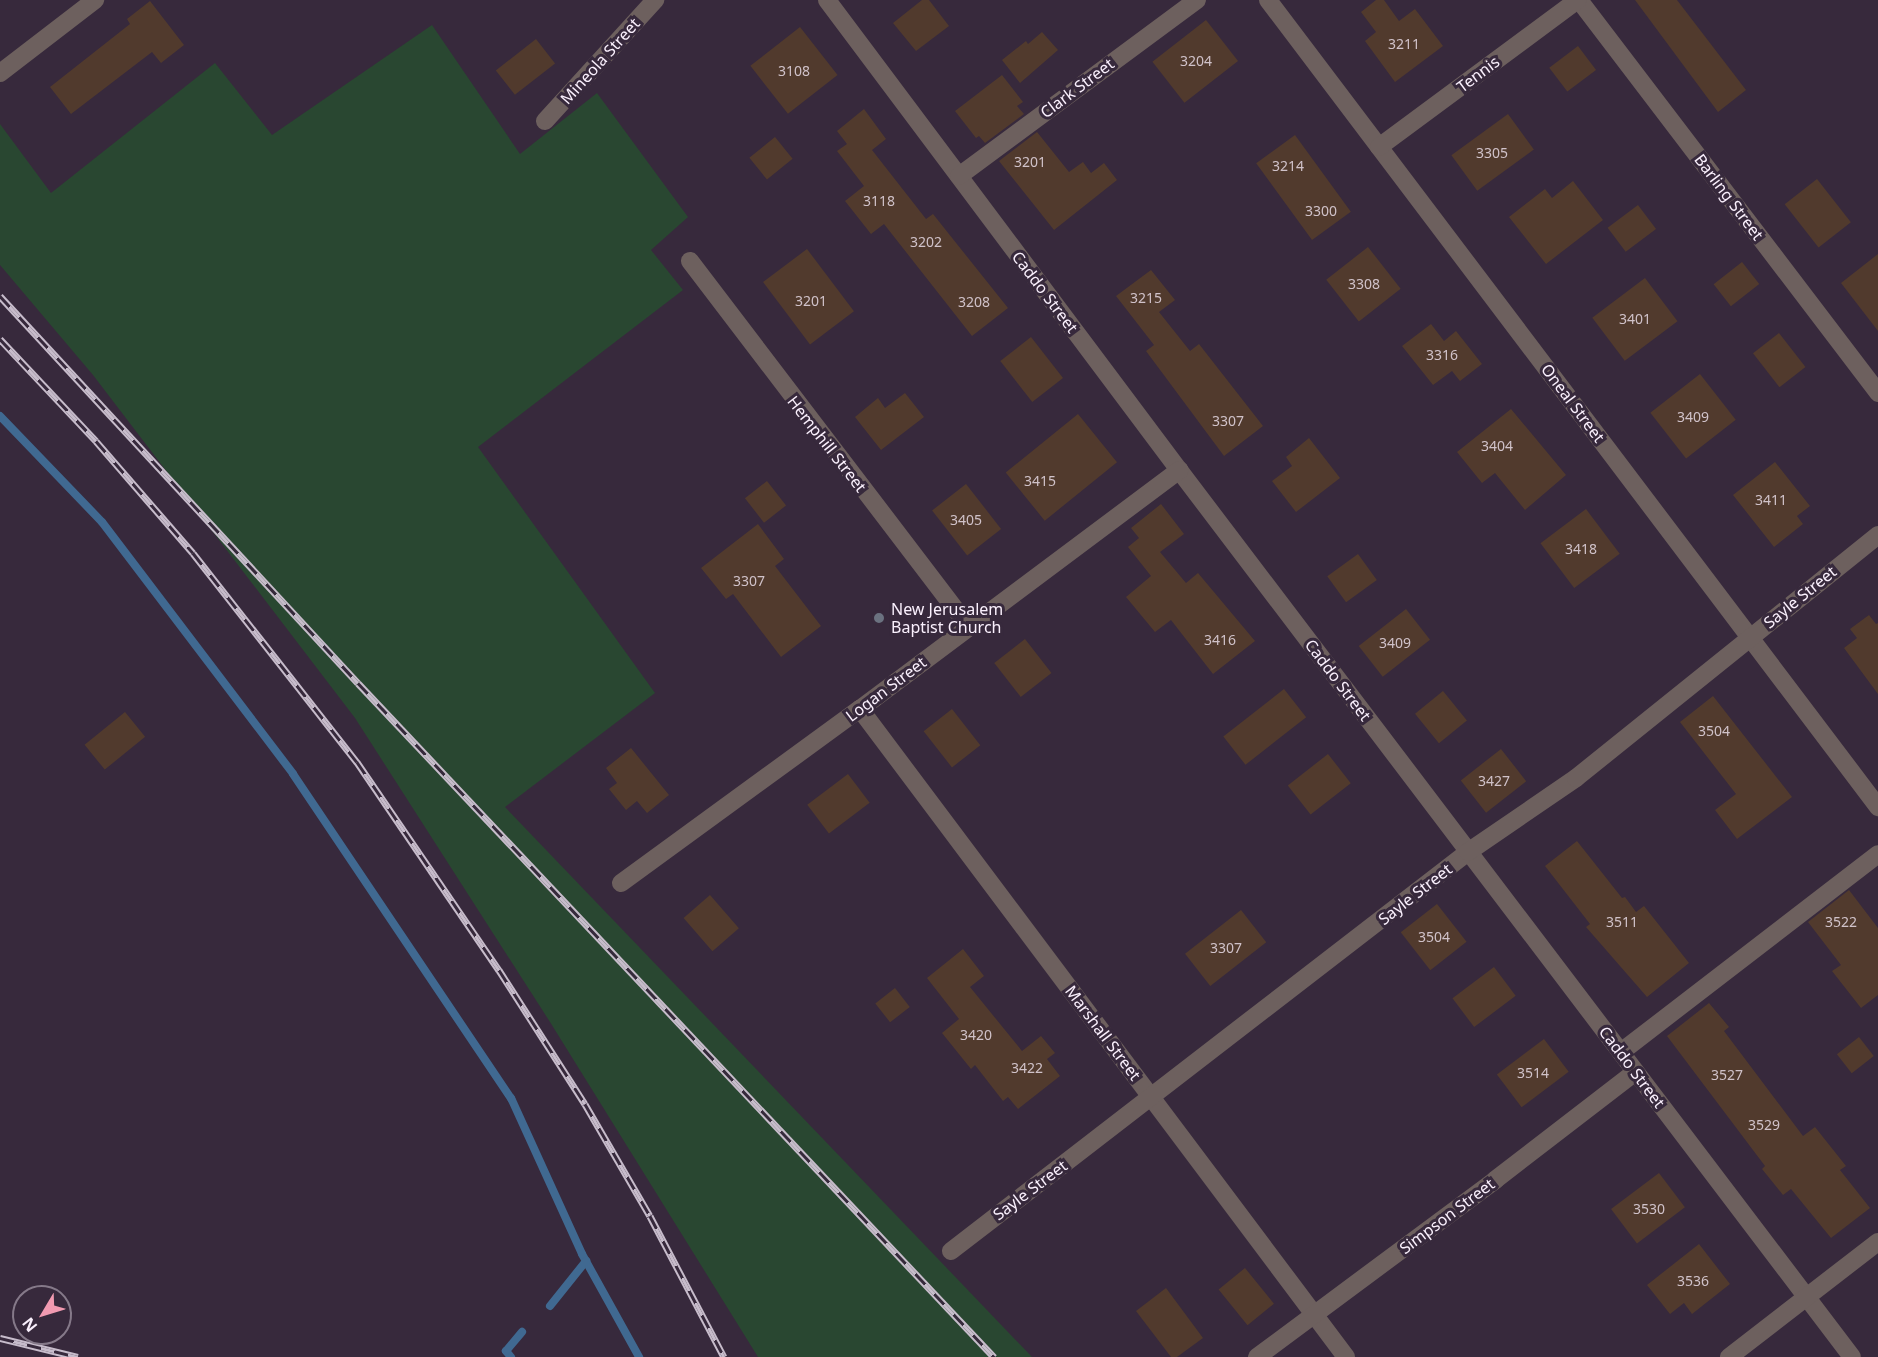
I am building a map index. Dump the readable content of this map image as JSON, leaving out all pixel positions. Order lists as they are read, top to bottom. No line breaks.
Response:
{"streets":{"street":["Mineola Street","Tennis","Clark Street","Barling Street","Caddo Street","Oneal Street","Hemphill Street","Sayle Street","Logan Street","Marshall Street","Simpson Street"]},"crossings":[["Tennis","Barling Street"],["Tennis","Oneal Street"],["Clark Street","Caddo Street"],["Caddo Street","Sayle Street"],["Caddo Street","Logan Street"],["Caddo Street","Simpson Street"],["Oneal Street","Sayle Street"],["Hemphill Street","Logan Street"],["Sayle Street","Marshall Street"],["Logan Street","Marshall Street"],["Marshall Street","Simpson Street"]],"places":["New Jerusalem Baptist Church"],"house_numbers":["3211","3204","3108","3305","3201","3214","3118","3300","3202","3308","3215","3201","3208","3401","3316","3409","3307","3404","3415","3411","3405","3418","3307","3416","3409","3504","3427","3511","3522","3504","3307","3420","3422","3514","3527","3529","3530","3536"],"north":"bottom left"}
